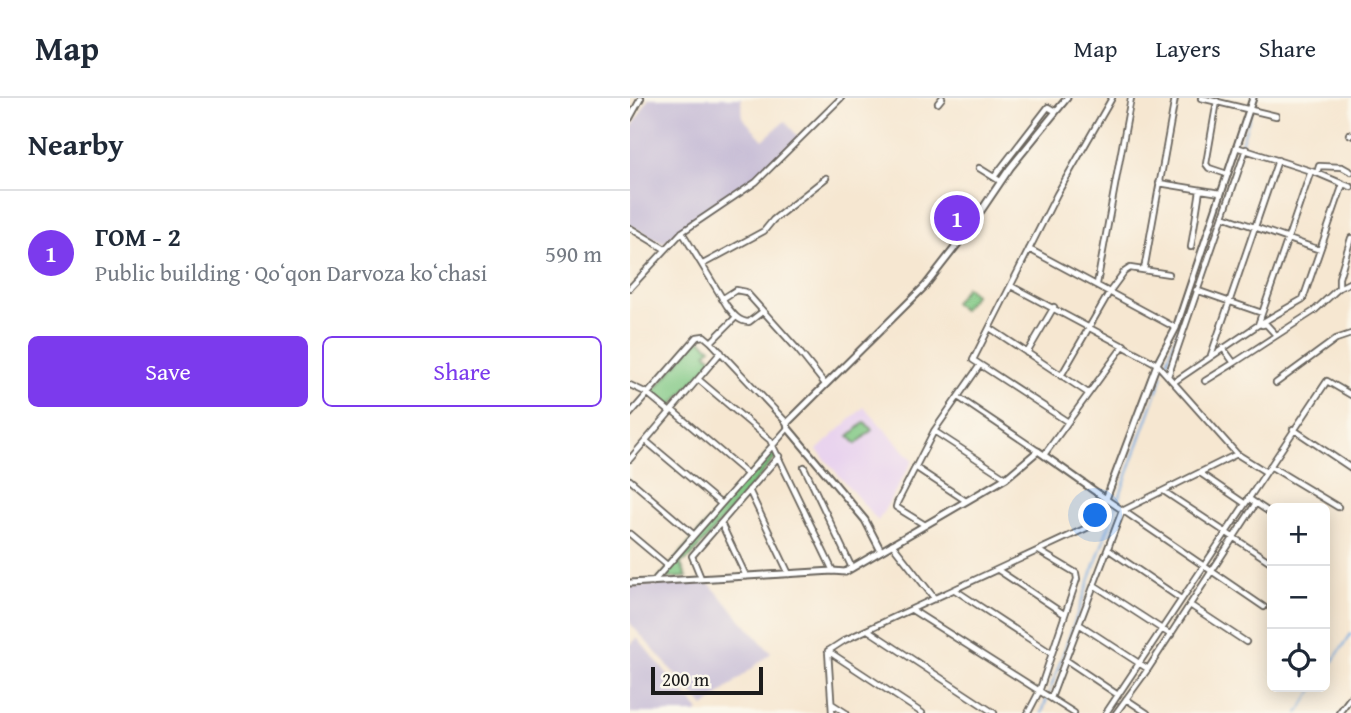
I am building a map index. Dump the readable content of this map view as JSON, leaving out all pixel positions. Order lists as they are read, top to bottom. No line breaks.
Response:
{"scale_bar":"200 m","page":{"header":"Map","nav":["Map","Layers","Share"],"heading":"Nearby","list":[{"mark":"1","name":"ГОМ - 2","note":"Public building · Qoʻqon Darvoza koʻchasi","value":"590 m"}],"pins":"1","buttons":["Save","Share"],"map_buttons":["+","−"],"scale":"200 m"}}
